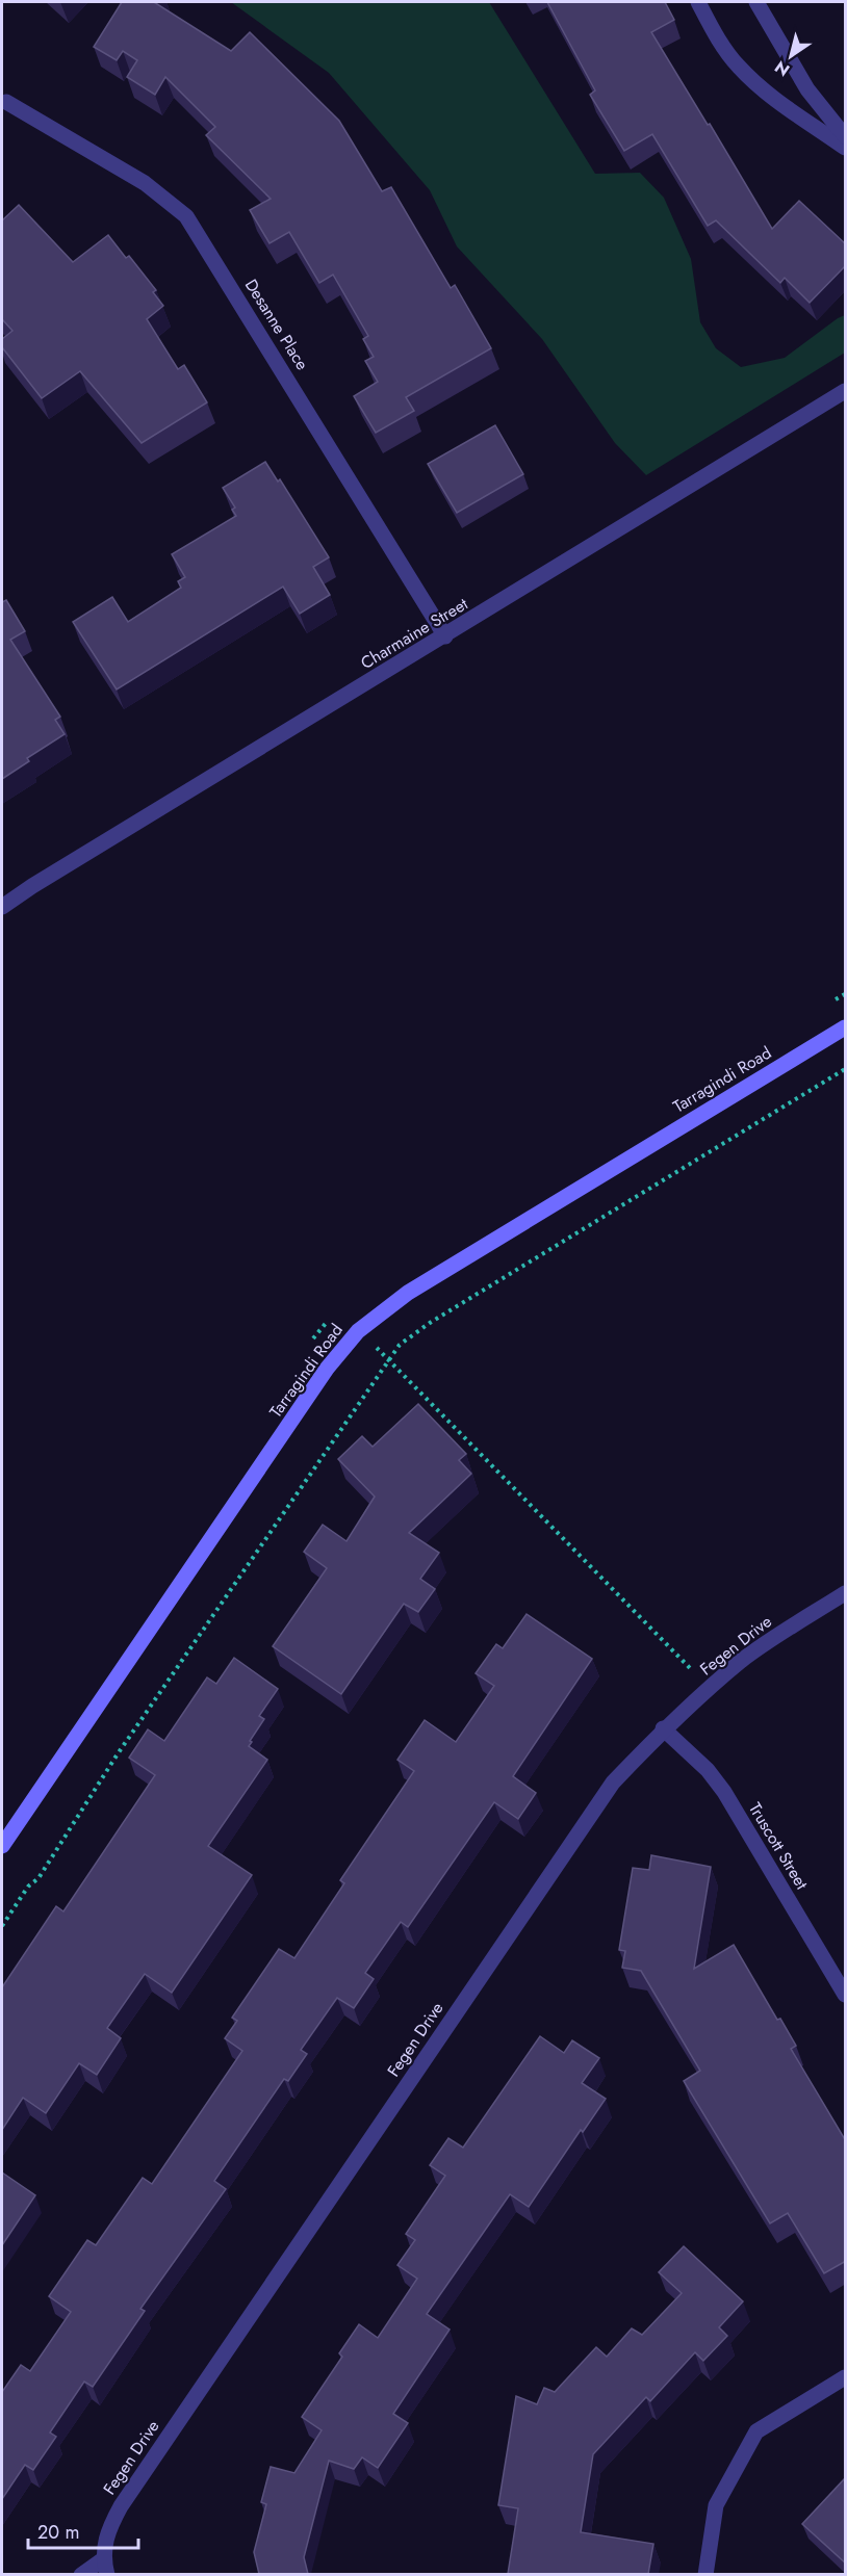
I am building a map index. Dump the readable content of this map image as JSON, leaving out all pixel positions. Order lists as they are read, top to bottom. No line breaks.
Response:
{"streets":{"street":["Desanne Place","Charmaine Street","Tarragindi Road","Fegen Drive","Truscott Street"]},"crossings":[["Desanne Place","Charmaine Street"],["Fegen Drive","Truscott Street"]],"scale_bar":"20 m","north":"bottom left"}
